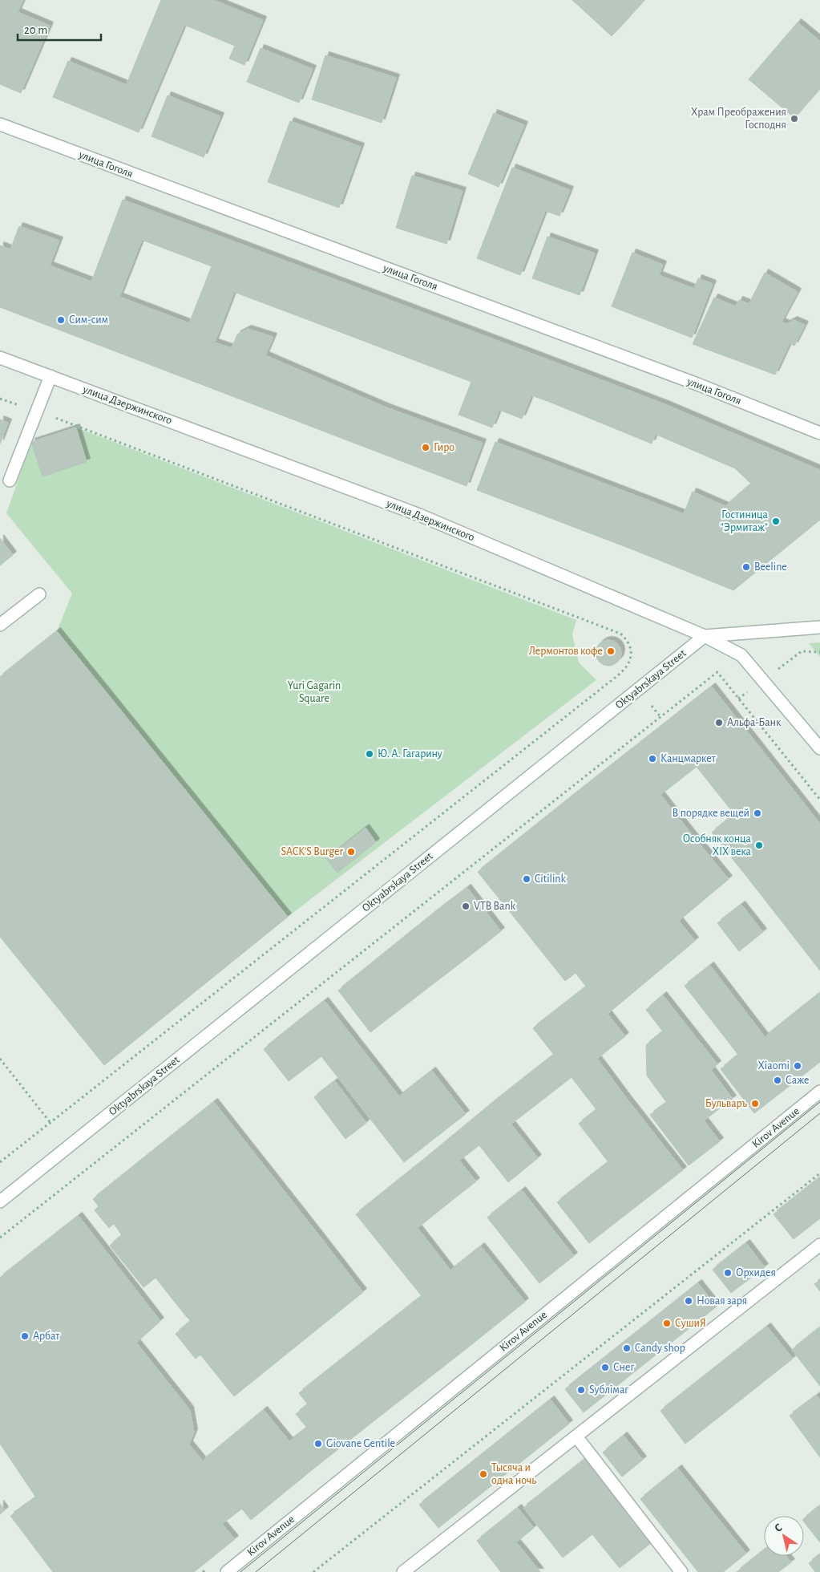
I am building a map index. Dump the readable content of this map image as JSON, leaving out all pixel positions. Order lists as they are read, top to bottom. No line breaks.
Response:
{"streets":{"street":["улица Гоголя","улица Дзержинского","Oktyabrskaya Street","Kirov Avenue"]},"crossings":[["улица Дзержинского","Oktyabrskaya Street"]],"parks":["Yuri Gagarin Square"],"places":["Храм Преображения Господня","Сим-сим","Гиро","Гостиница \"Эрмитаж\"","Beeline","Лермонтов кофе","Альфа-Банк","Ю. А. Гагарину","Канцмаркет","В порядке вещей","Особняк конца XIX века","SACK'S Burger","Citilink","VTB Bank","Xiaomi","Саже","Бульваръ","Орхидея","Новая заря","СушиЯ","Арбат","Candy shop","Снег","Sублiмаг","Giovane Gentile","Тысяча и одна ночь"],"scale_bar":"20 m","north":"top left"}
